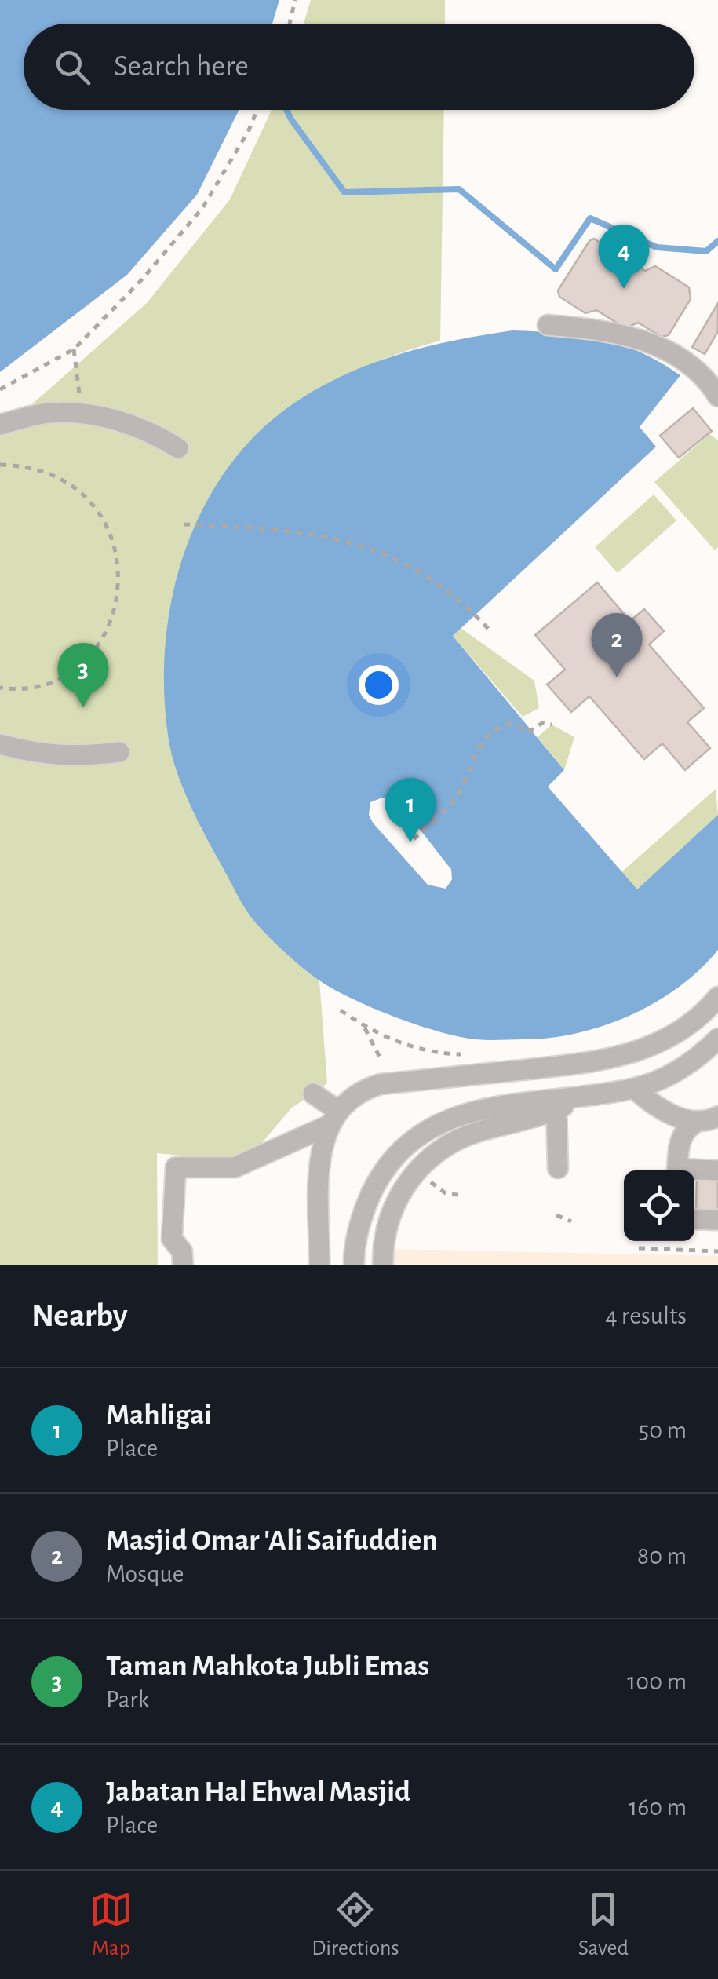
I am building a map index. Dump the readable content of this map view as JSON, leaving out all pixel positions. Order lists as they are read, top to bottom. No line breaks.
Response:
{"page":{"search":"Search here","pins":["4","2","3","1"],"heading":["Nearby","4 results"],"list":[{"mark":"1","name":"Mahligai","note":"Place","value":"50 m"},{"mark":"2","name":"Masjid Omar 'Ali Saifuddien","note":"Mosque","value":"80 m"},{"mark":"3","name":"Taman Mahkota Jubli Emas","note":"Park","value":"100 m"},{"mark":"4","name":"Jabatan Hal Ehwal Masjid","note":"Place","value":"160 m"}],"nav":["Map","Directions","Saved"]}}
